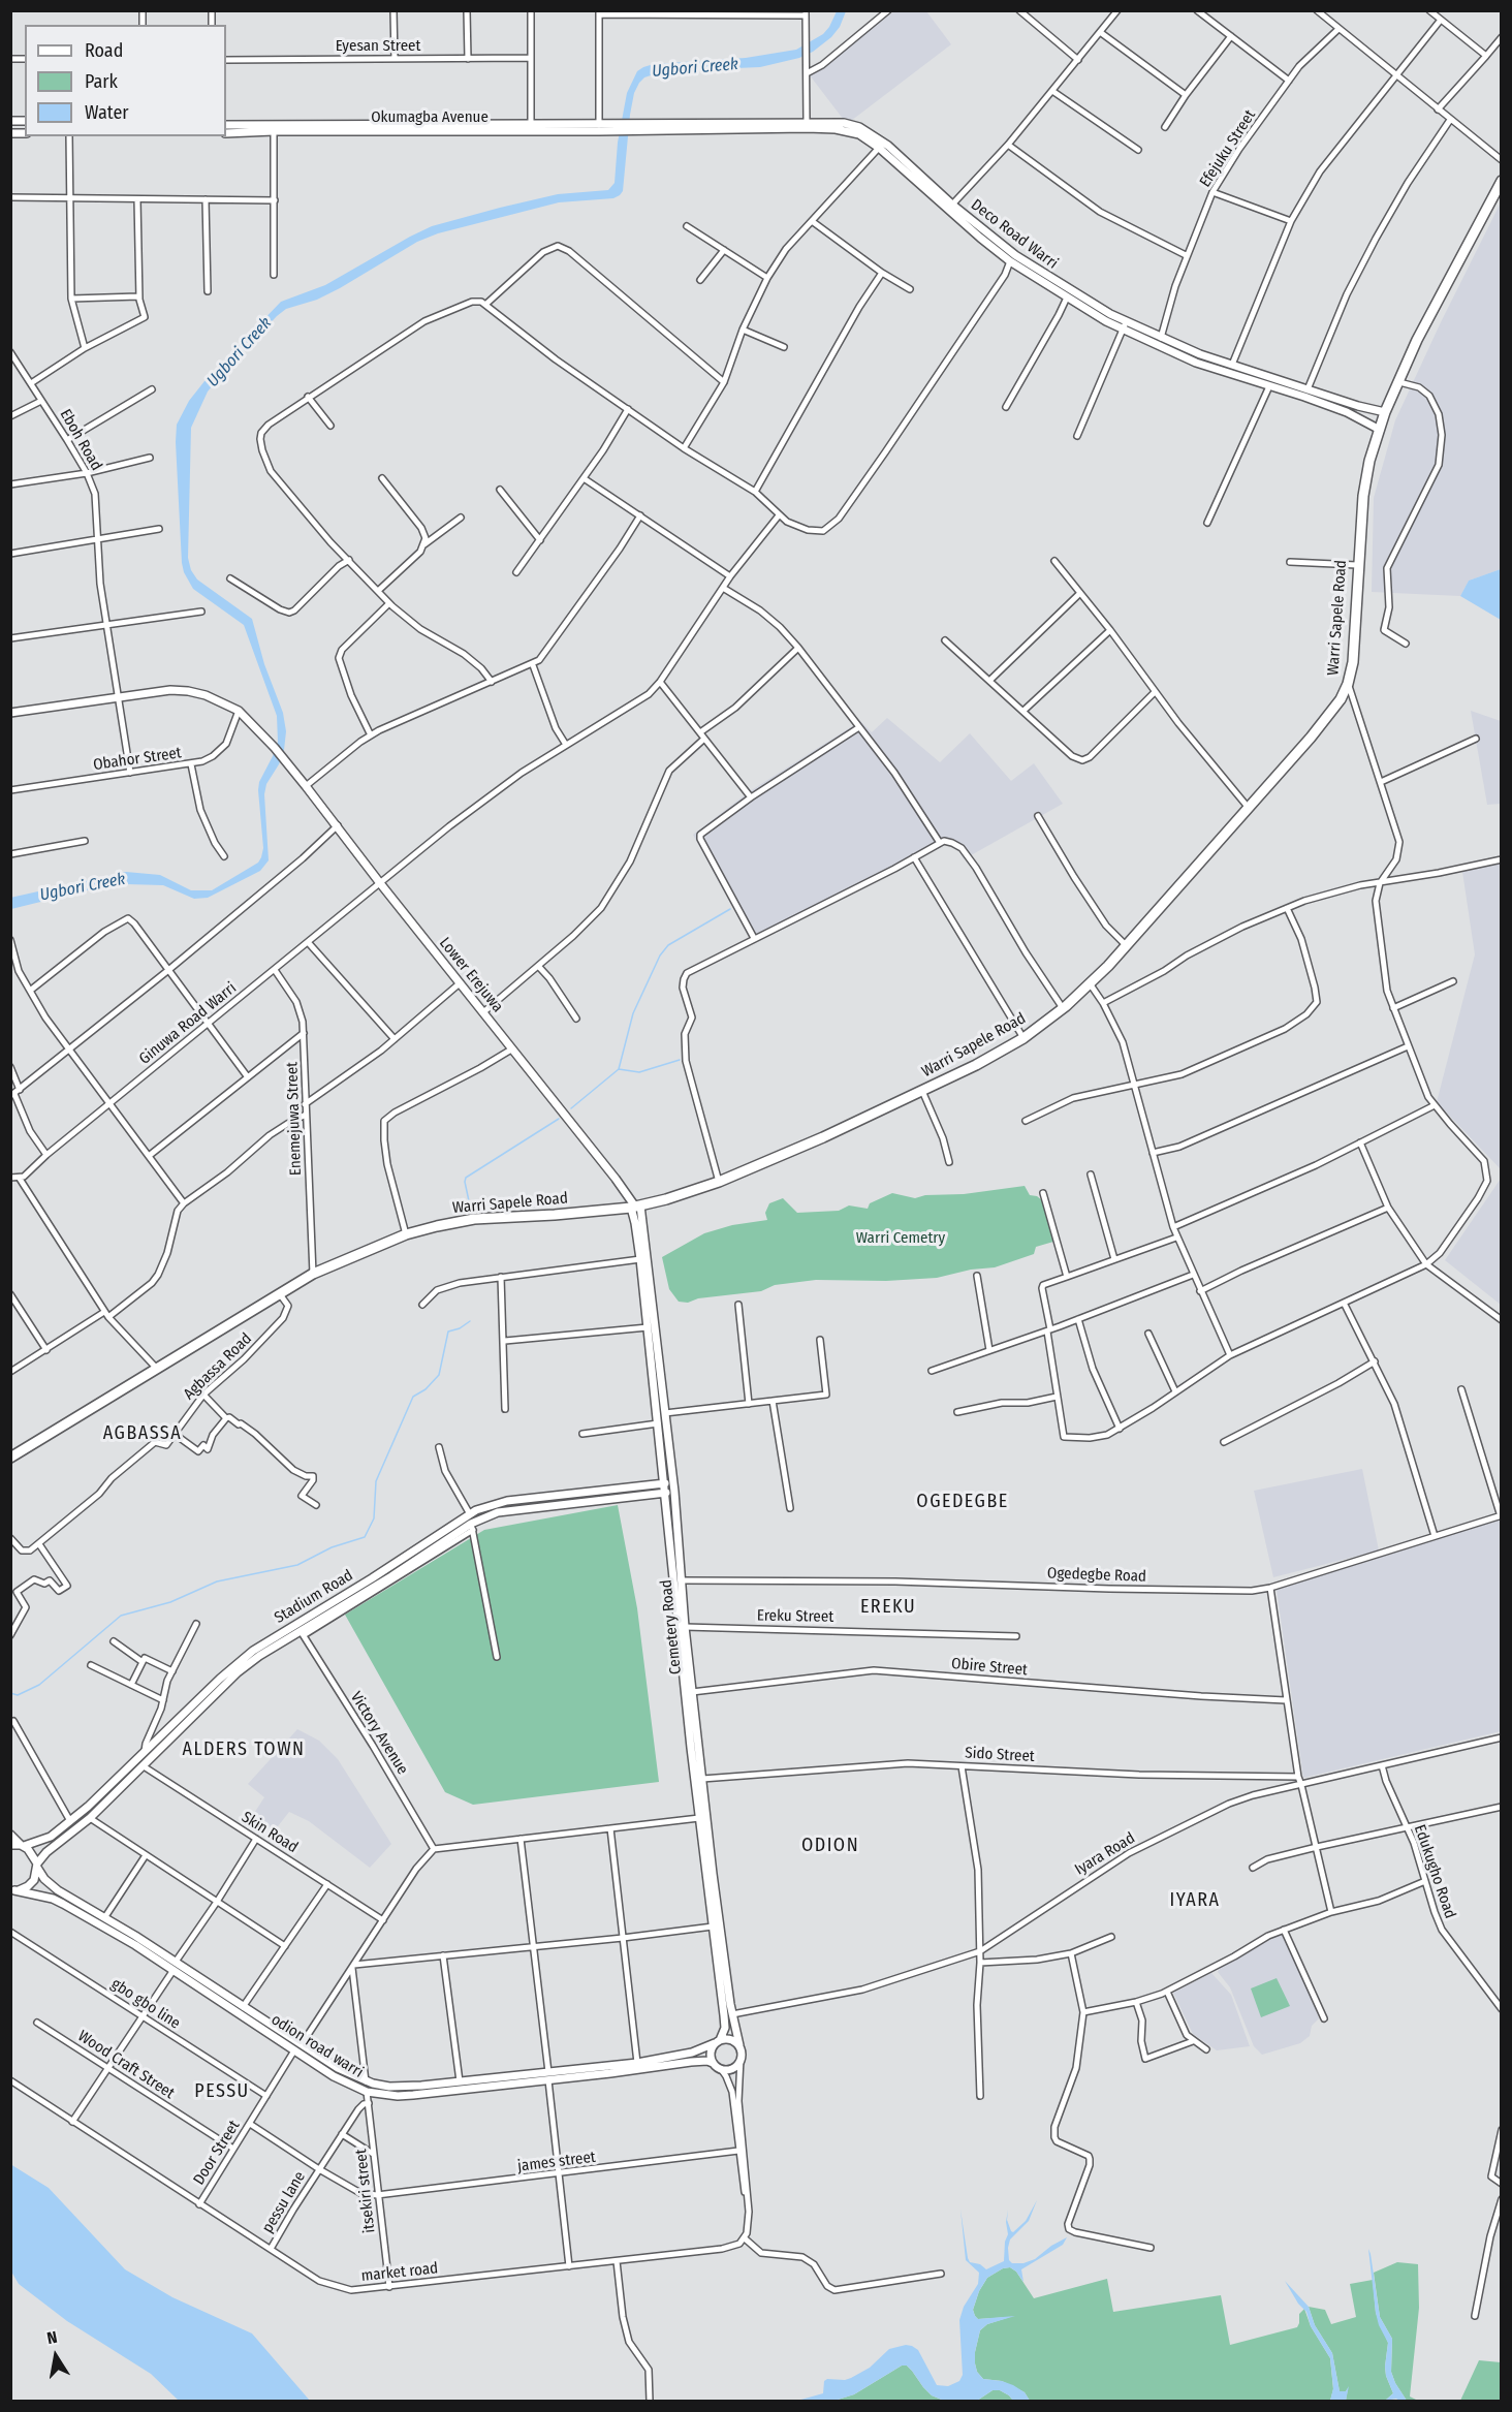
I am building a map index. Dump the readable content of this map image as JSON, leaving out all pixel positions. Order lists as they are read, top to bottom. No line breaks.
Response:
{"streets":{"highway":["Warri Sapele Road"],"main road":["Okumagba Avenue","Deco Road Warri","Lower Erejuwa","Stadium Road","Cemetery Road","odion road warri"],"street":["Eyesan Street","Efejuku Street","Eboh Road","Obahor Street","Ginuwa Road Warri","Enemejuwa Street","Agbassa Road","Ogedegbe Road","Ereku Street","Obire Street","Victory Avenue","Sido Street","Skin Road","Iyara Road","Edukugho Road","gbo gbo line","Wood Craft Street","Door Street","james street","itsekiri street","pessu lane","market road"]},"crossings":[["Okumagba Avenue","Deco Road Warri"],["Efejuku Street","Deco Road Warri"],["Deco Road Warri","Warri Sapele Road"],["Eboh Road","Obahor Street"],["Warri Sapele Road","Lower Erejuwa"],["Warri Sapele Road","Enemejuwa Street"],["Warri Sapele Road","Agbassa Road"],["Warri Sapele Road","Cemetery Road"],["Obahor Street","Lower Erejuwa"],["Lower Erejuwa","Ginuwa Road Warri"],["Lower Erejuwa","Cemetery Road"],["Ginuwa Road Warri","Enemejuwa Street"],["Ogedegbe Road","Cemetery Road"],["Stadium Road","Cemetery Road"],["Stadium Road","Victory Avenue"],["Stadium Road","Skin Road"],["Stadium Road","odion road warri"],["Ereku Street","Cemetery Road"],["Cemetery Road","Obire Street"],["Cemetery Road","Sido Street"],["Cemetery Road","Iyara Road"],["Cemetery Road","odion road warri"],["Iyara Road","Edukugho Road"],["gbo gbo line","Door Street"],["odion road warri","Door Street"],["odion road warri","itsekiri street"],["Wood Craft Street","Door Street"],["Door Street","pessu lane"],["Door Street","market road"],["james street","itsekiri street"],["james street","pessu lane"],["itsekiri street","pessu lane"],["itsekiri street","market road"],["pessu lane","market road"]],"districts":["AGBASSA","OGEDEGBE","EREKU","ALDERS TOWN","ODION","IYARA","PESSU"],"water":["Ugbori Creek"],"parks":["Warri Cemetry"],"legend":["Road","Park","Water"],"north":"top"}
